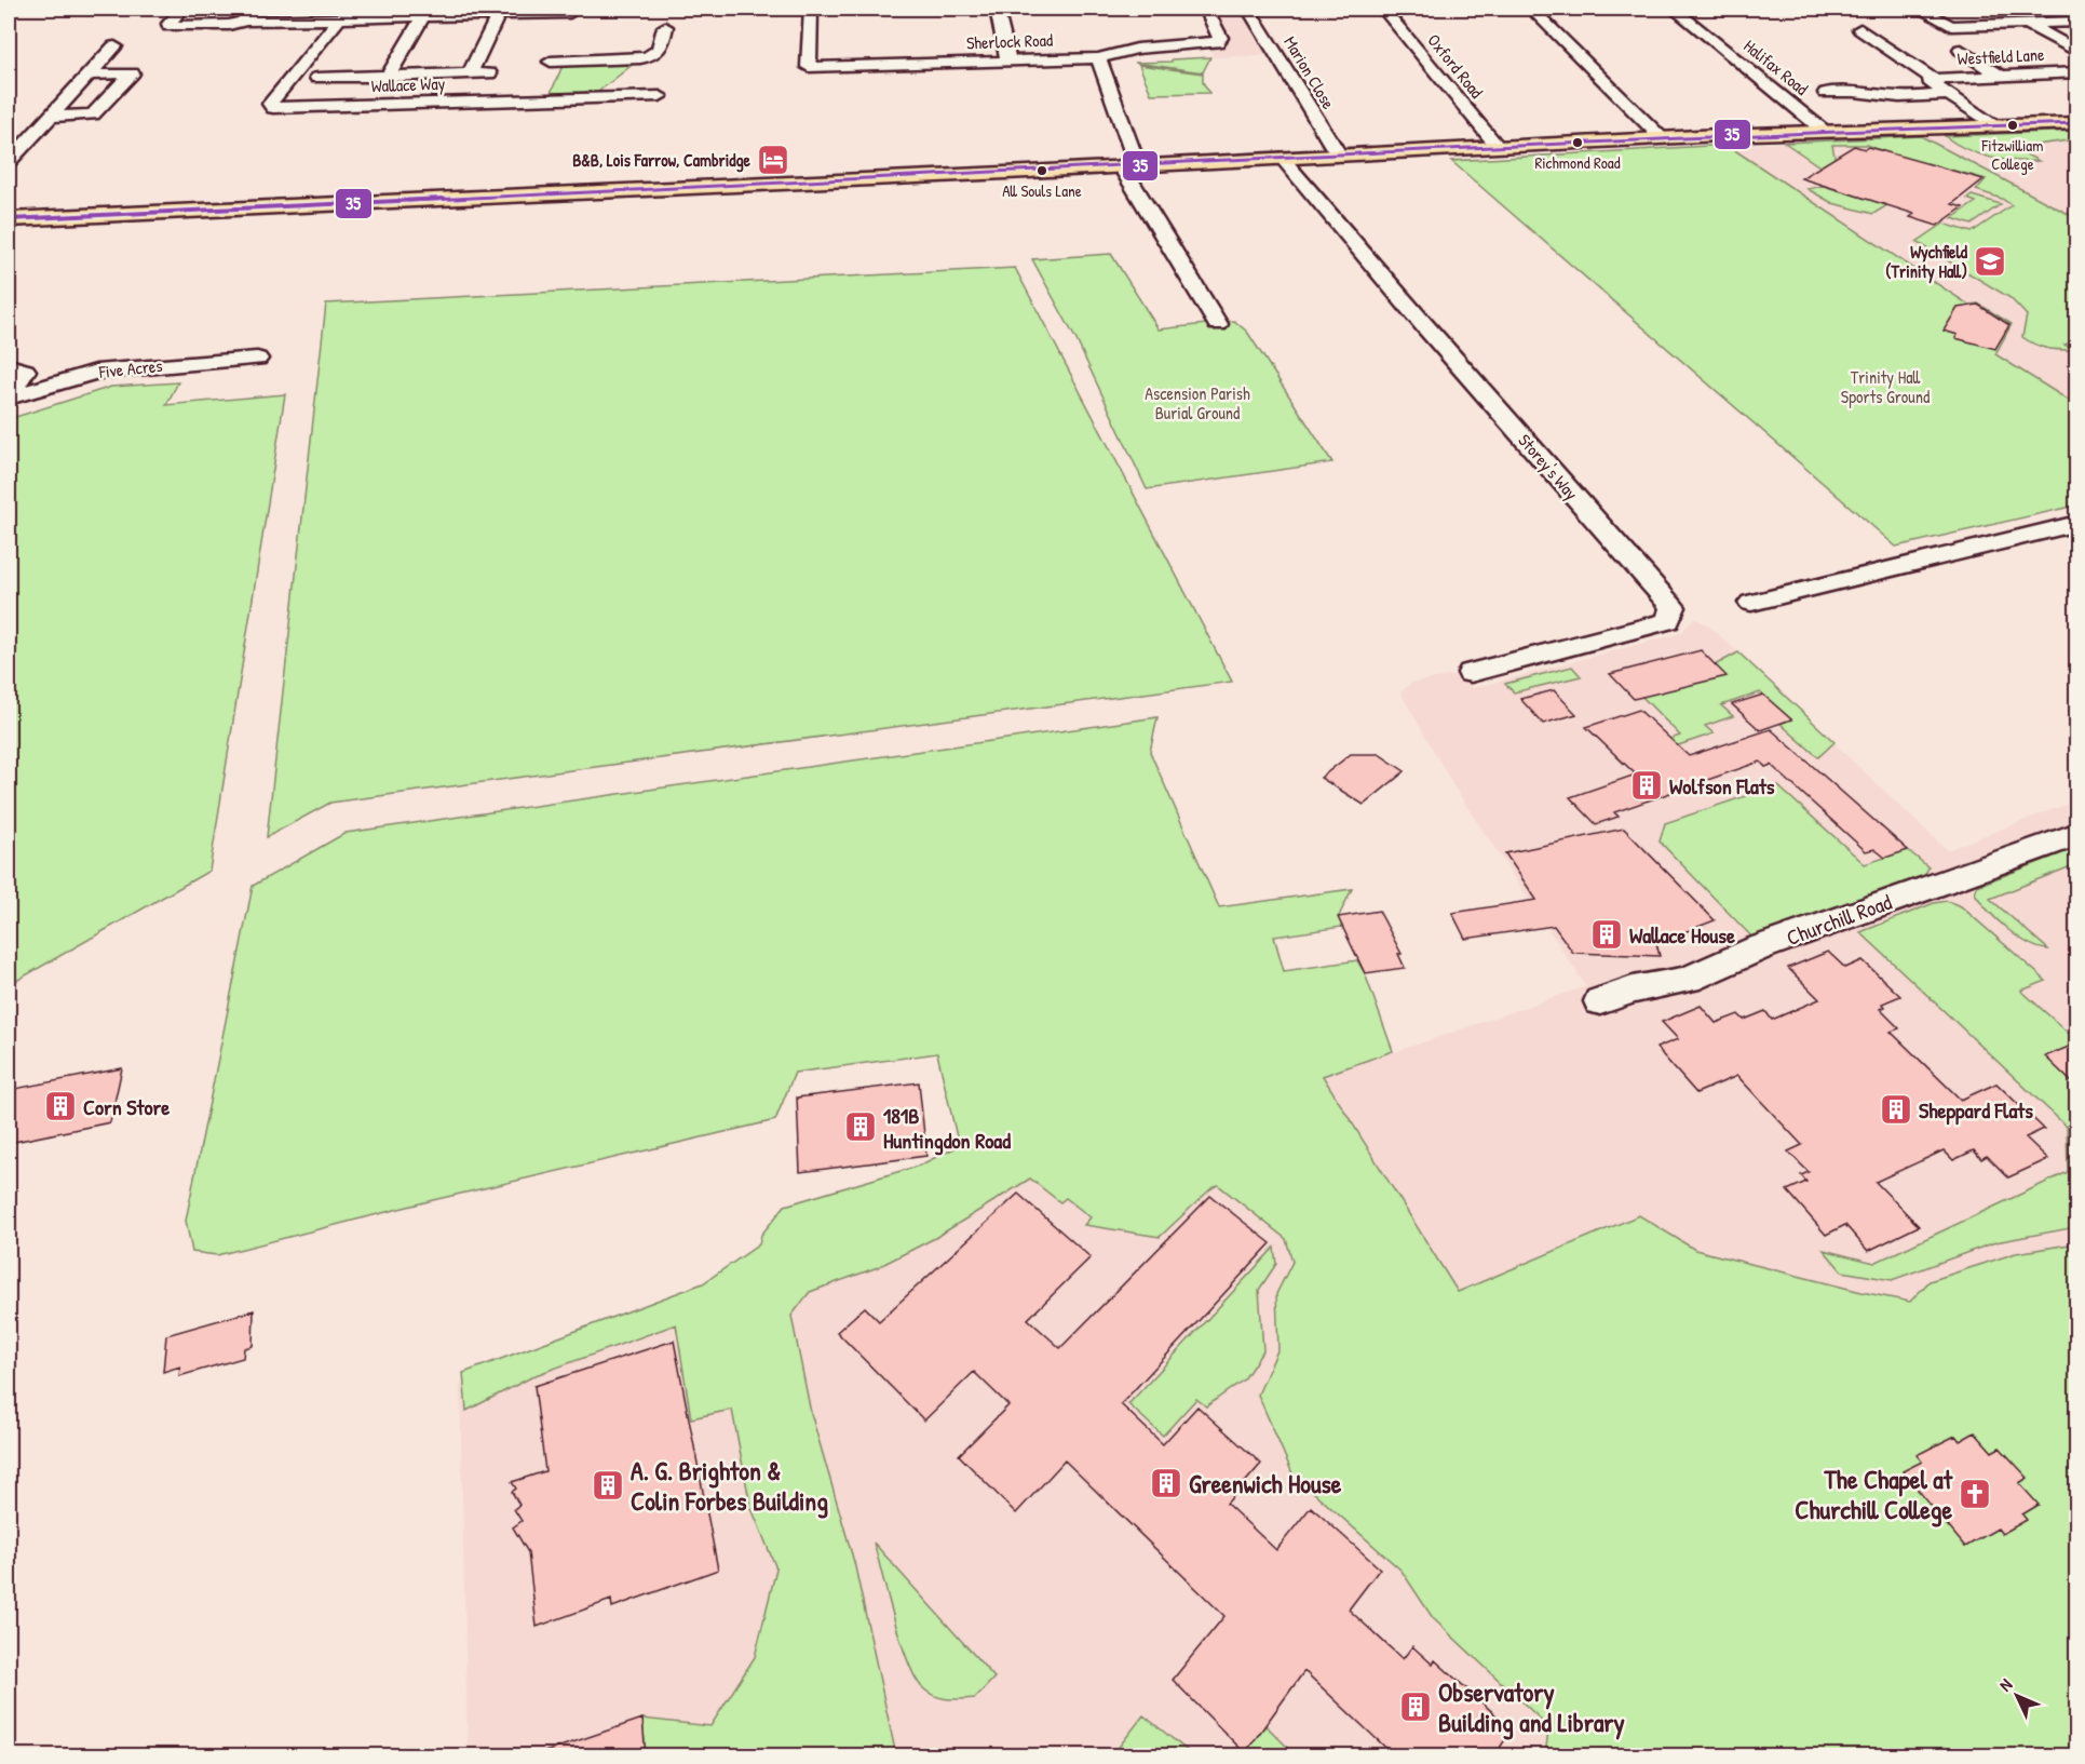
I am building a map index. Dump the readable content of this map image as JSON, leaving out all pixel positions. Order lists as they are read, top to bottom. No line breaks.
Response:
{"streets":{"street":["Sherlock Road","Westfield Lane","Oxford Road","Halifax Road","Marion Close","Wallace Way","Five Acres","Storey's Way","Churchill Road"]},"parks":["Trinity Hall Sports Ground","Ascension Parish Burial Ground"],"places":{"other":["Fitzwilliam College","Richmond Road","All Souls Lane"],"hotel":["B&B, Lois Farrow, Cambridge"],"school or university":["Wychfield (Trinity Hall)"],"building":["Wolfson Flats","Wallace House","Corn Store","Sheppard Flats","181B Huntingdon Road","Greenwich House","A. G. Brighton & Colin Forbes Building","Observatory Building and Library"],"church":["The Chapel at Churchill College"]},"lines":["transit line 35"],"north":"top left"}
